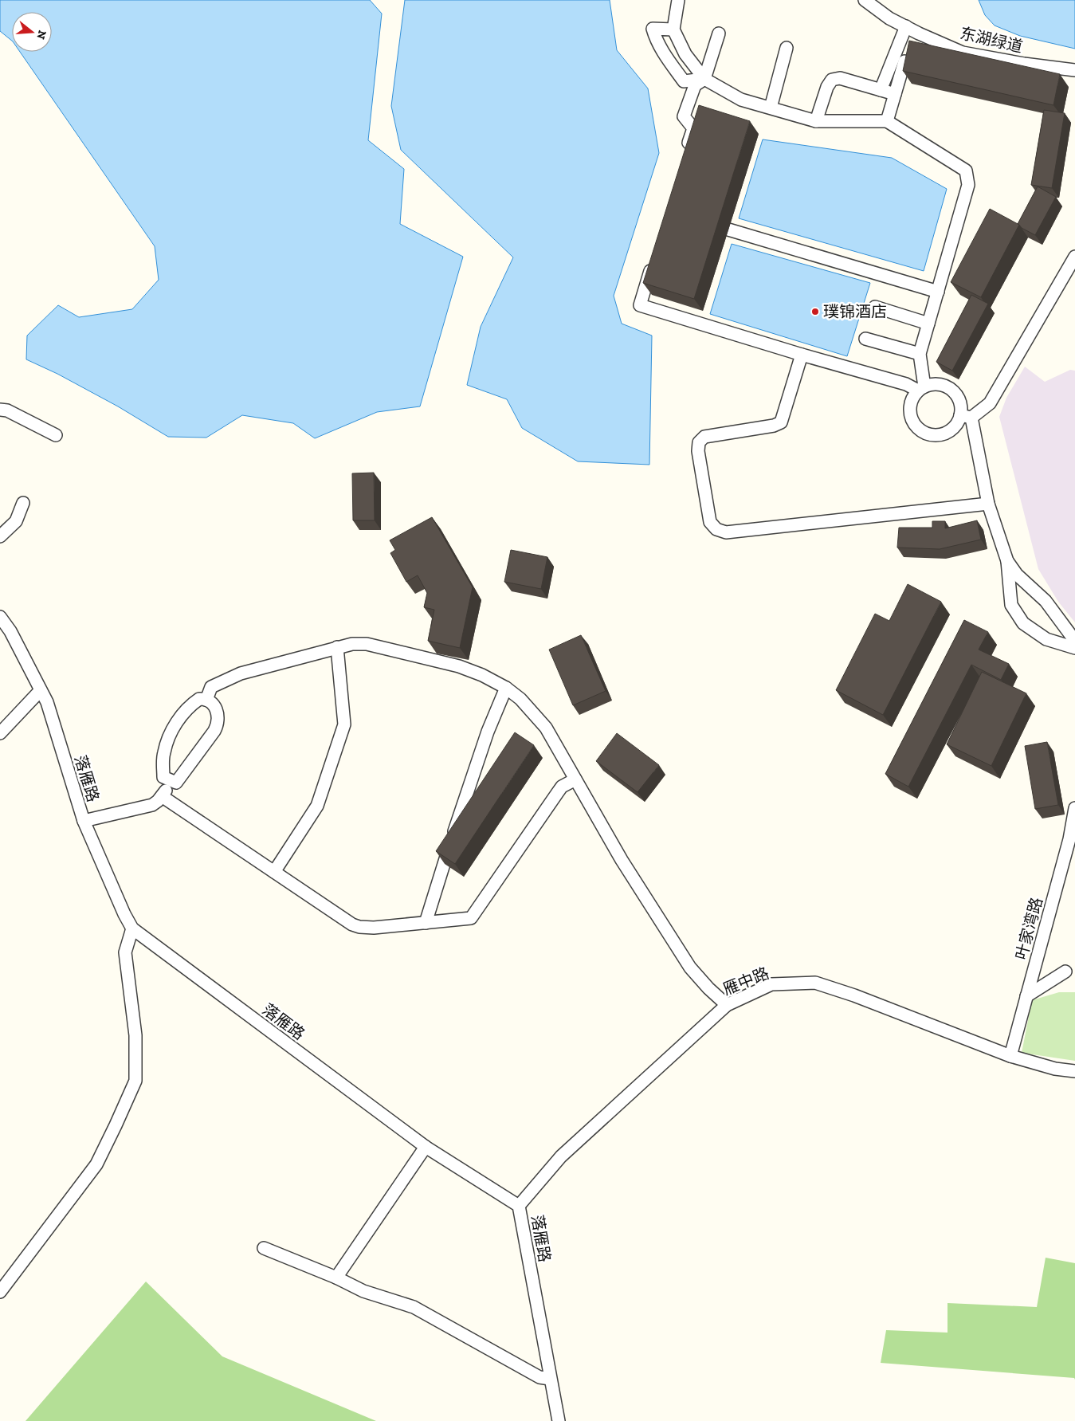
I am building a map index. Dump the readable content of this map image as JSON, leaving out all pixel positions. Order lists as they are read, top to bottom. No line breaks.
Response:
{"streets":{"street":["东湖绿道","落雁路","叶家湾路","雁中路"]},"crossings":[["落雁路","雁中路"],["叶家湾路","雁中路"]],"places":["璞锦酒店"],"north":"right"}
